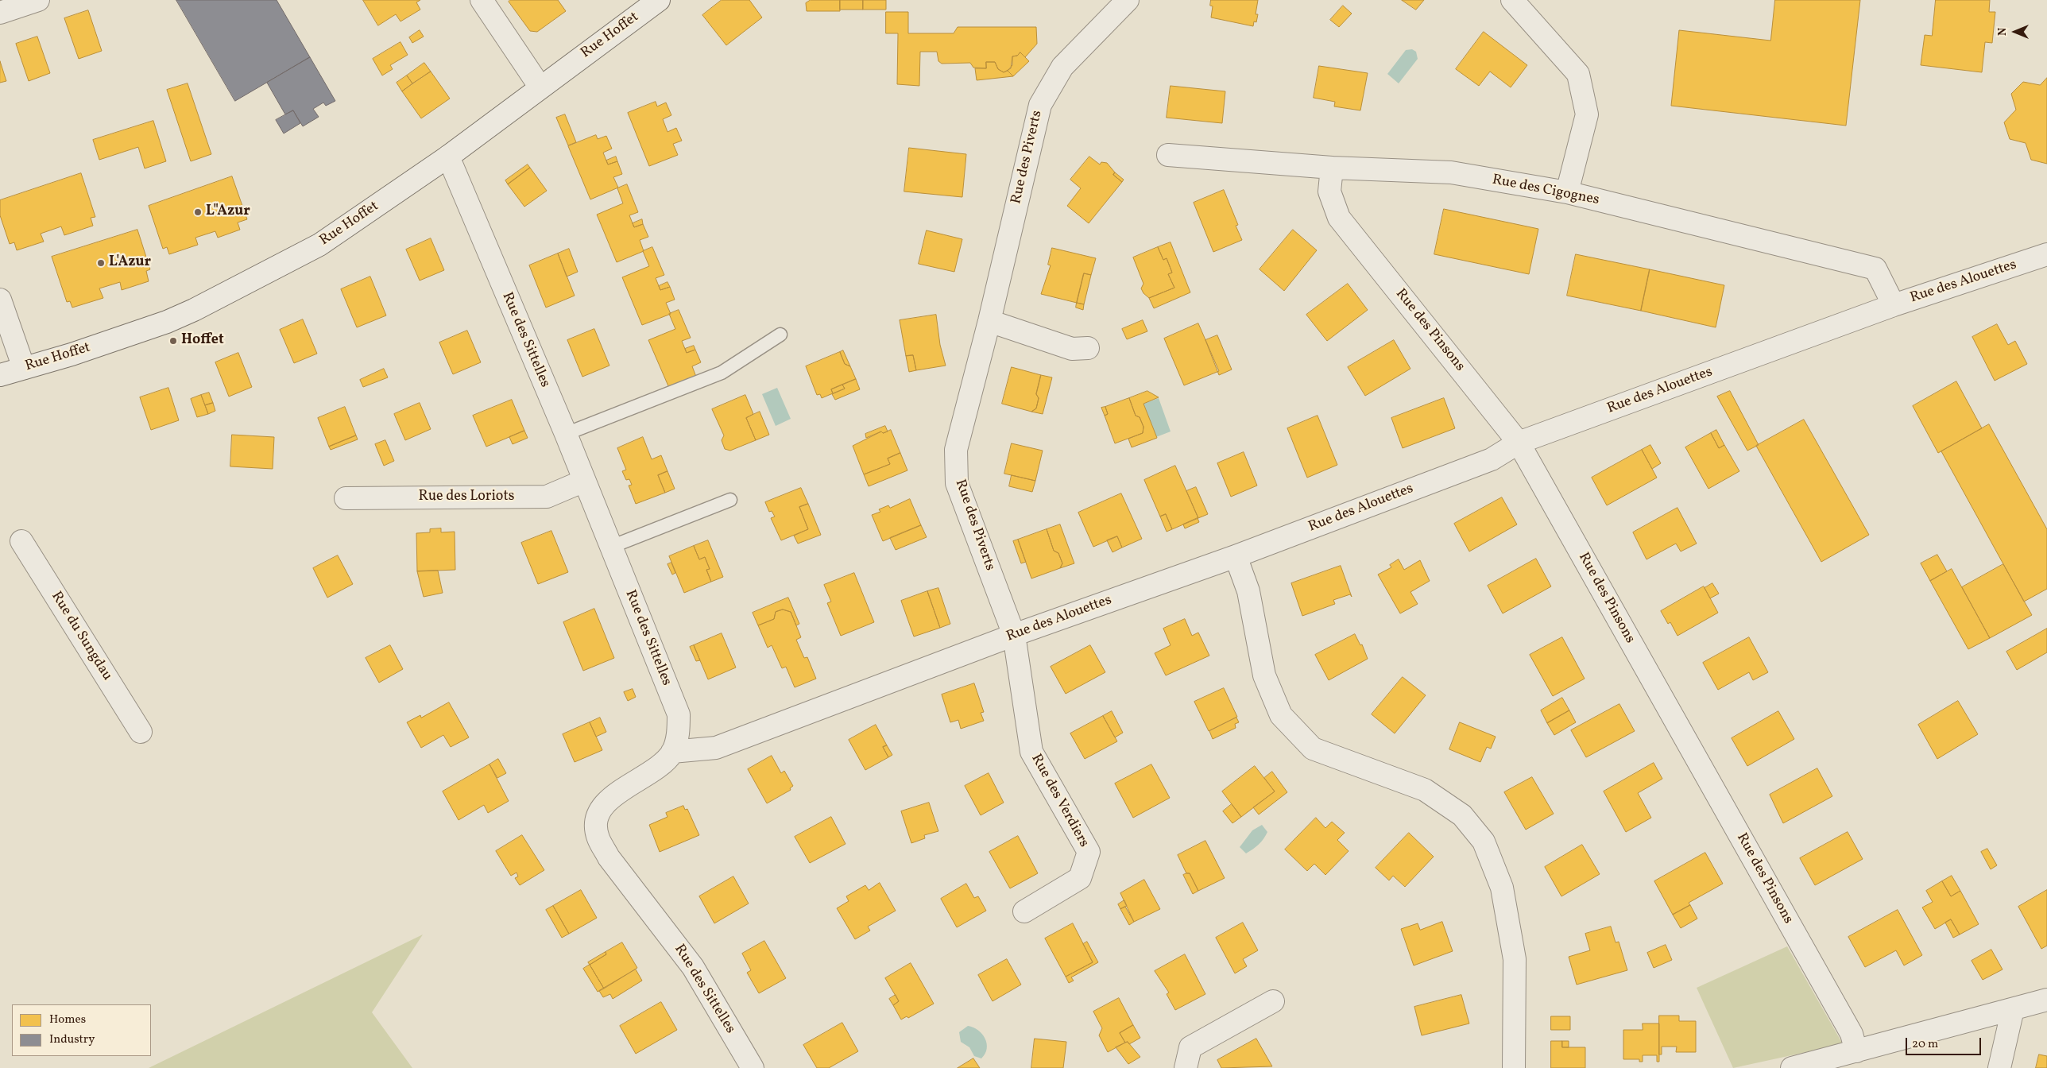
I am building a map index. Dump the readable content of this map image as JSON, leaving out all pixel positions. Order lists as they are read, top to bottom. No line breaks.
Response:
{"streets":{"street":["Rue Hoffet","Rue des Piverts","Rue des Cigognes","Rue des Alouettes","Rue des Pinsons","Rue des Sittelles","Rue des Loriots","Rue du Sungdau","Rue des Verdiers"]},"crossings":[["Rue Hoffet","Rue des Sittelles"],["Rue des Piverts","Rue des Alouettes"],["Rue des Piverts","Rue des Verdiers"],["Rue des Cigognes","Rue des Alouettes"],["Rue des Cigognes","Rue des Pinsons"],["Rue des Alouettes","Rue des Pinsons"],["Rue des Alouettes","Rue des Sittelles"],["Rue des Alouettes","Rue des Verdiers"],["Rue des Sittelles","Rue des Loriots"]],"places":["L\"Azur","L'Azur","Hoffet"],"legend":["Homes","Industry"],"scale_bar":"20 m","north":"left"}
